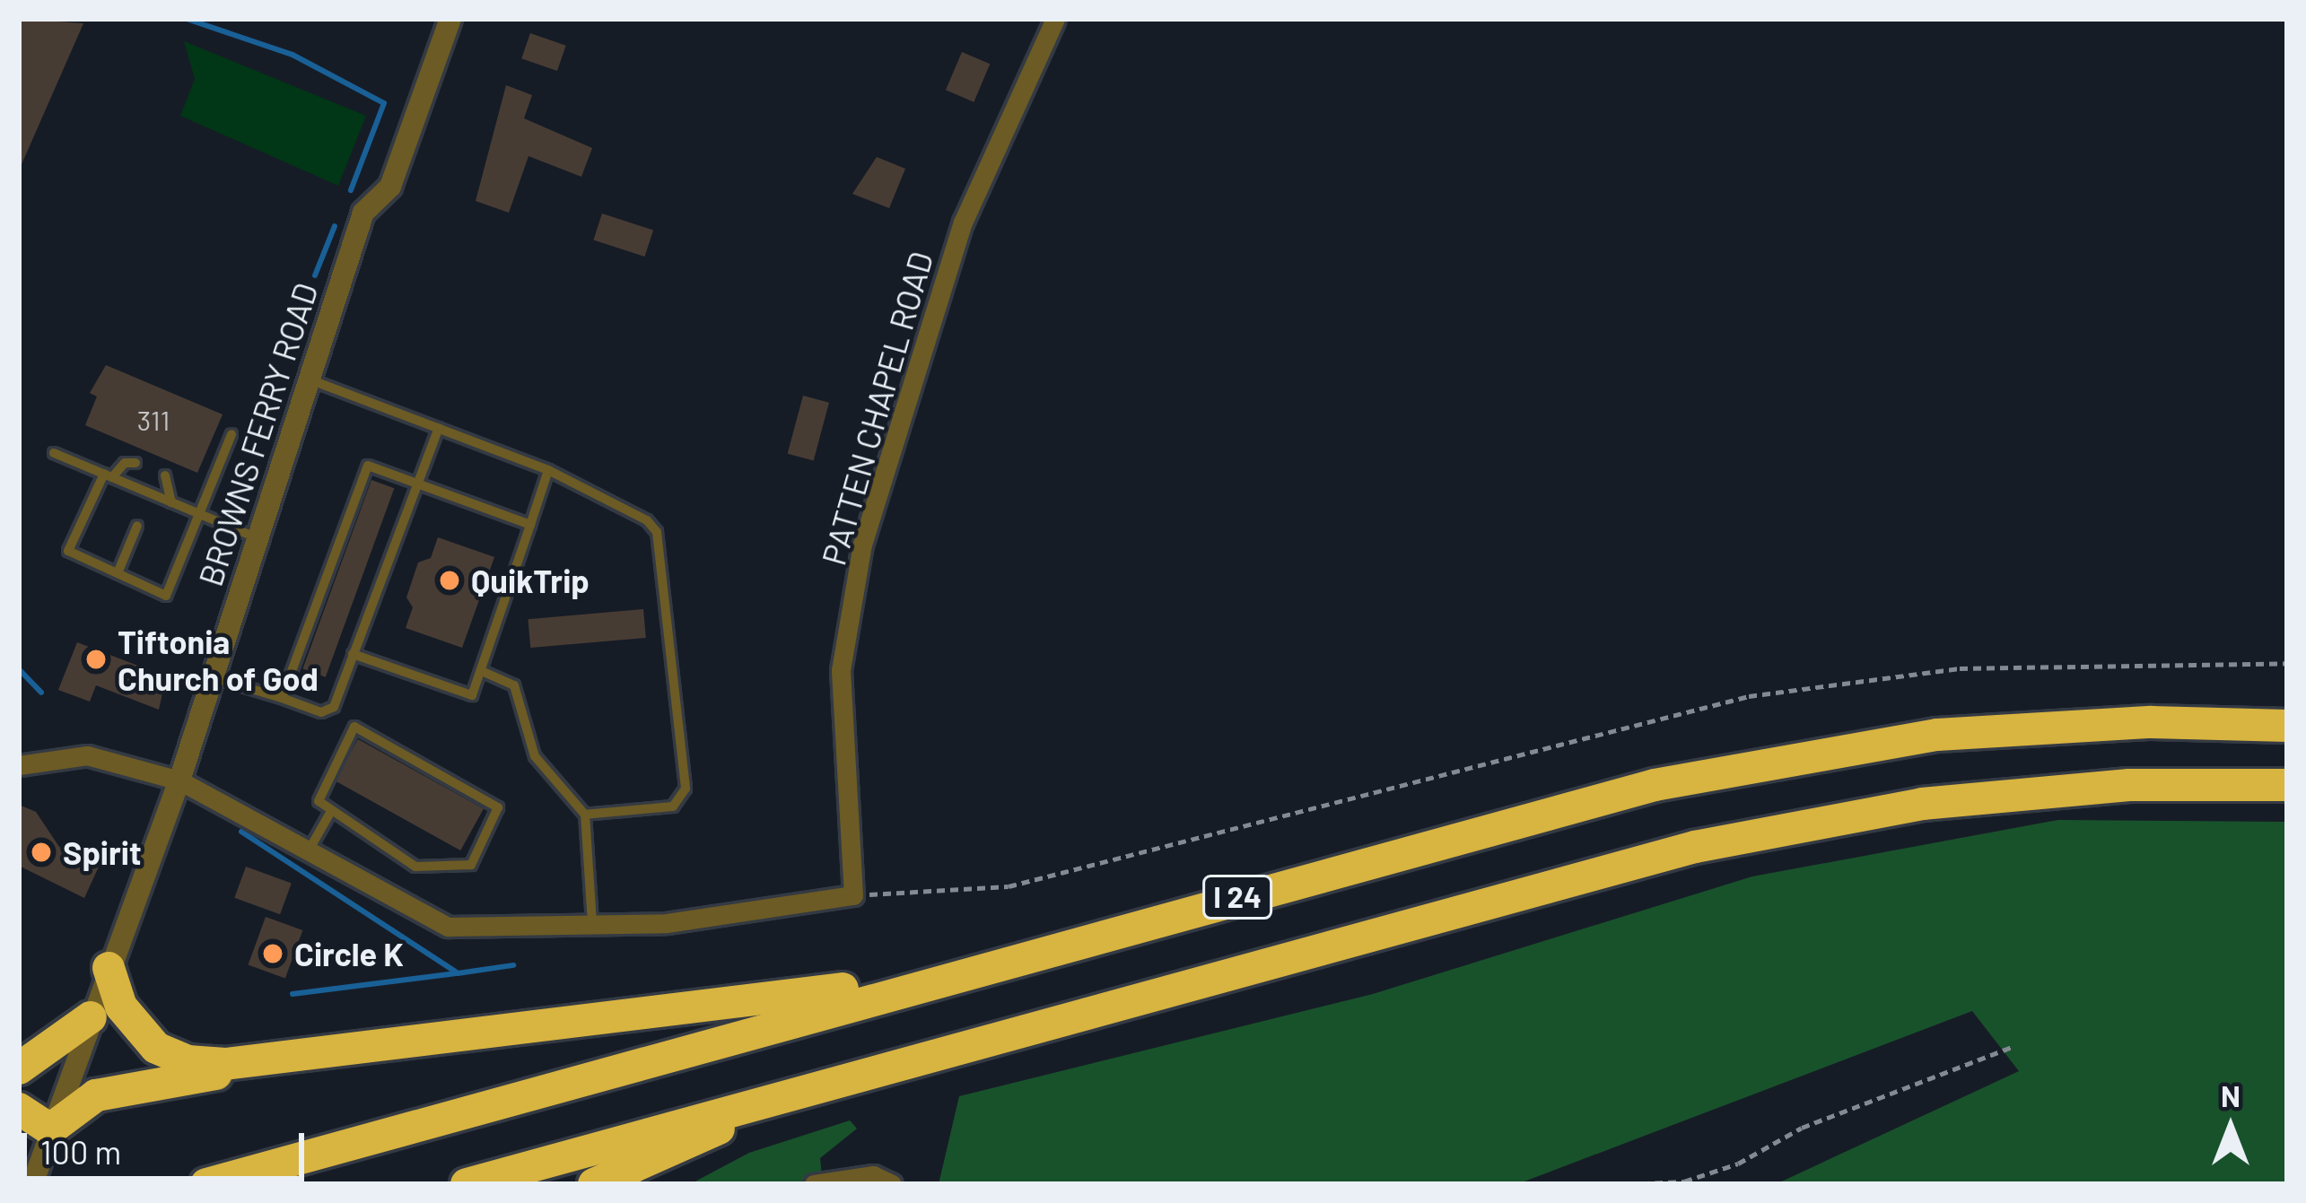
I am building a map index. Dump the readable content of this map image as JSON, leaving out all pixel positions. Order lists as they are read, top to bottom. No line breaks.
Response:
{"streets":{"highway":["I 24"],"street":["PATTEN CHAPEL ROAD","BROWNS FERRY ROAD"]},"places":["QuikTrip","Tiftonia Church of God","Spirit","Circle K"],"house_numbers":["311"],"scale_bar":"100 m","north":"top"}
